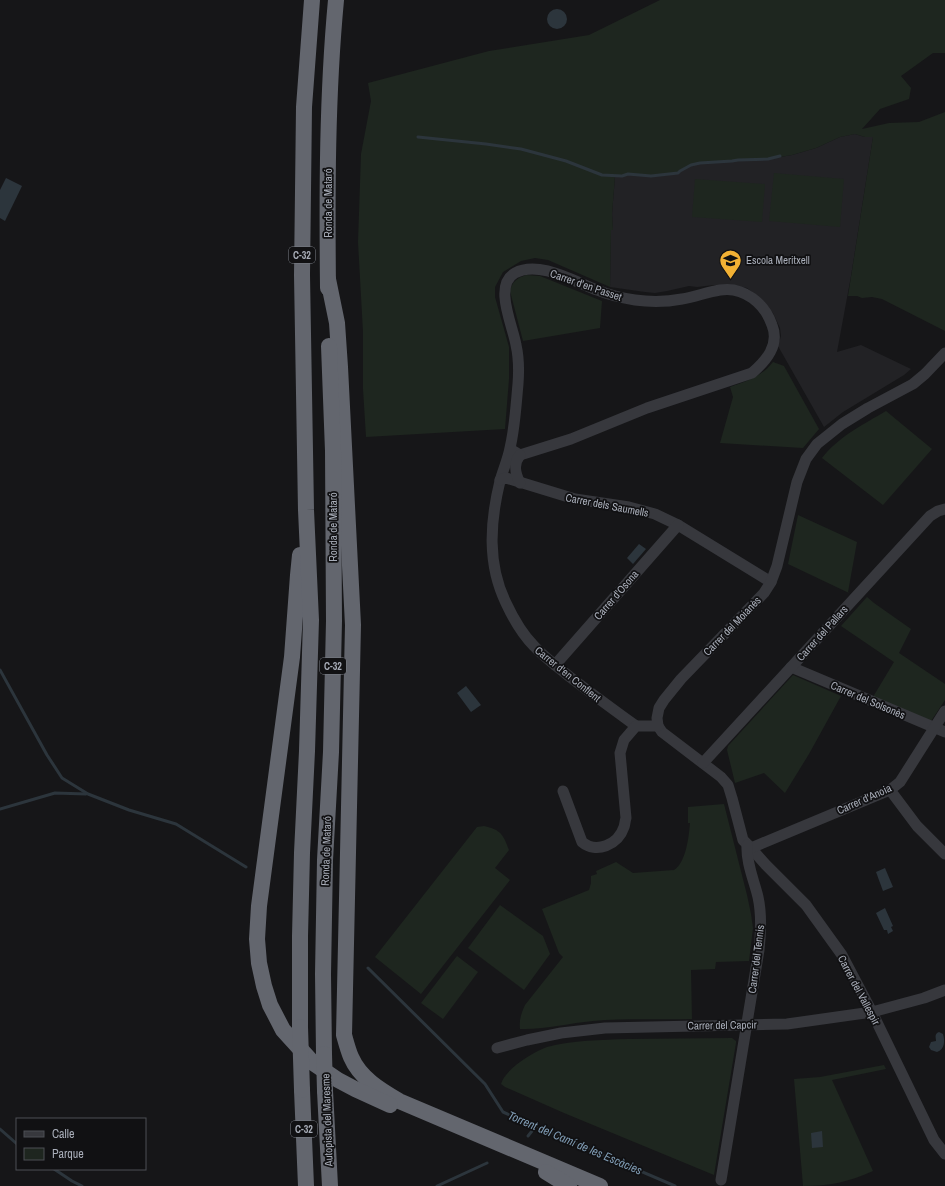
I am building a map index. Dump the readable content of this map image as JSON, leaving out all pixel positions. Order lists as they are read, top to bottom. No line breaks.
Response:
{"streets":{"highway":["Ronda de Mataró","C-32","Autopista del Maresme"],"street":["Carrer d'en Passet","Carrer dels Saumells","Carrer d'Osona","Carrer del Moianès","Carrer del Pallars","Carrer d'en Conflent","Carrer del Solsonès","Carrer d'Anoia","Carrer del Tennis","Carrer del Vallespir","Carrer del Capcir"]},"crossings":[["Ronda de Mataró","Autopista del Maresme"],["Carrer d'en Passet","Carrer d'en Conflent"],["Carrer dels Saumells","Carrer d'Osona"],["Carrer dels Saumells","Carrer del Moianès"],["Carrer dels Saumells","Carrer d'en Conflent"],["Carrer d'Osona","Carrer d'en Conflent"],["Carrer del Moianès","Carrer del Tennis"],["Carrer del Pallars","Carrer del Solsonès"],["Carrer del Pallars","Carrer del Tennis"],["Carrer del Solsonès","Carrer d'Anoia"],["Carrer d'Anoia","Carrer del Tennis"],["Carrer d'Anoia","Carrer del Vallespir"],["Carrer del Tennis","Carrer del Vallespir"],["Carrer del Tennis","Carrer del Capcir"],["Carrer del Vallespir","Carrer del Capcir"]],"water":["Torrent del Camí de les Escàcies"],"places":{"school or university":["Escola Meritxell"]},"legend":["Calle","Parque"]}
